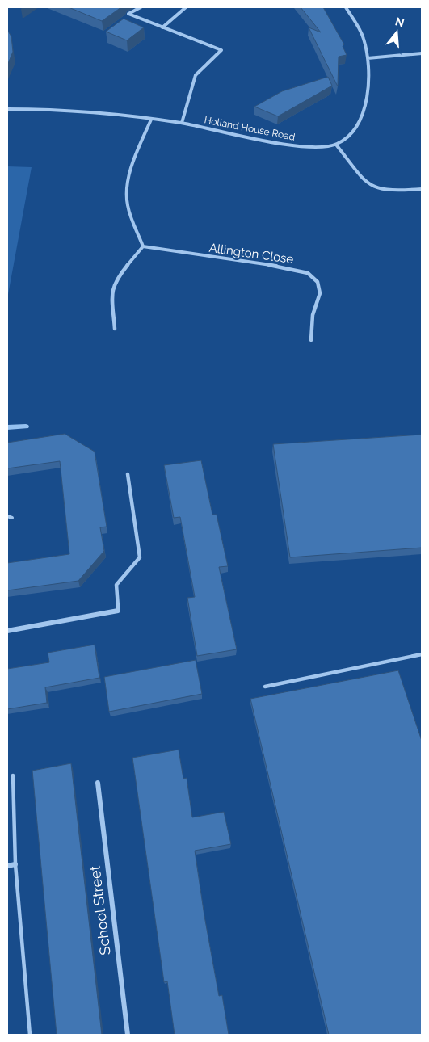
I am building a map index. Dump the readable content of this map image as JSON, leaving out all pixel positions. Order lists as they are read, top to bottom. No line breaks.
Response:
{"streets":{"street":["Holland House Road","Allington Close","School Street"]},"north":"top"}
